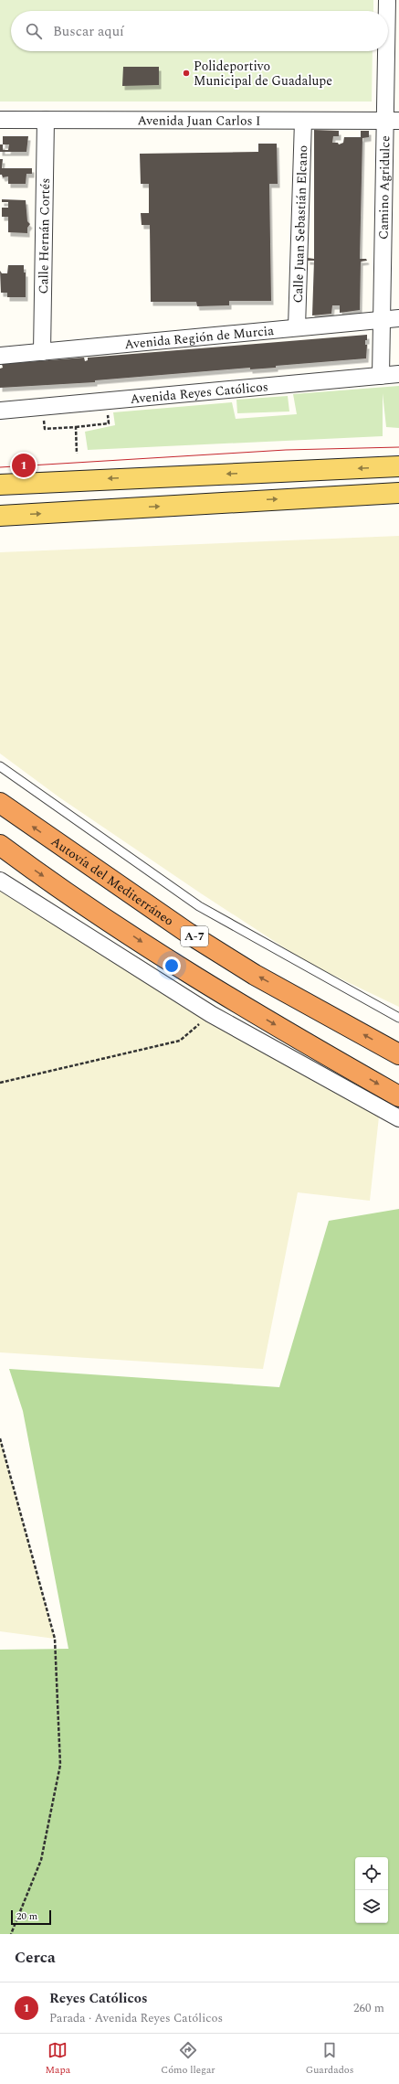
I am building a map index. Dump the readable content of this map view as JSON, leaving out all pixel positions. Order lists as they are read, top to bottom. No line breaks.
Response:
{"streets":{"highway":["Autovía del Mediterráneo","A-7"],"street":["Avenida Juan Carlos I","Camino Agridulce","Calle Juan Sebastián Elcano","Calle Hernán Cortés","Avenida Región de Murcia","Avenida Reyes Católicos"]},"crossings":[["Avenida Juan Carlos I","Camino Agridulce"],["Avenida Juan Carlos I","Calle Juan Sebastián Elcano"],["Avenida Juan Carlos I","Calle Hernán Cortés"],["Camino Agridulce","Avenida Región de Murcia"],["Camino Agridulce","Avenida Reyes Católicos"],["Calle Juan Sebastián Elcano","Avenida Región de Murcia"],["Calle Hernán Cortés","Avenida Región de Murcia"]],"places":["Polideportivo Municipal de Guadalupe"],"scale_bar":"20 m","page":{"search":"Buscar aquí","pins":"1","scale":"20 m","heading":"Cerca","list":[{"mark":"1","name":"Reyes Católicos","note":"Parada · Avenida Reyes Católicos","value":"260 m"}],"nav":["Mapa","Cómo llegar","Guardados"]}}
